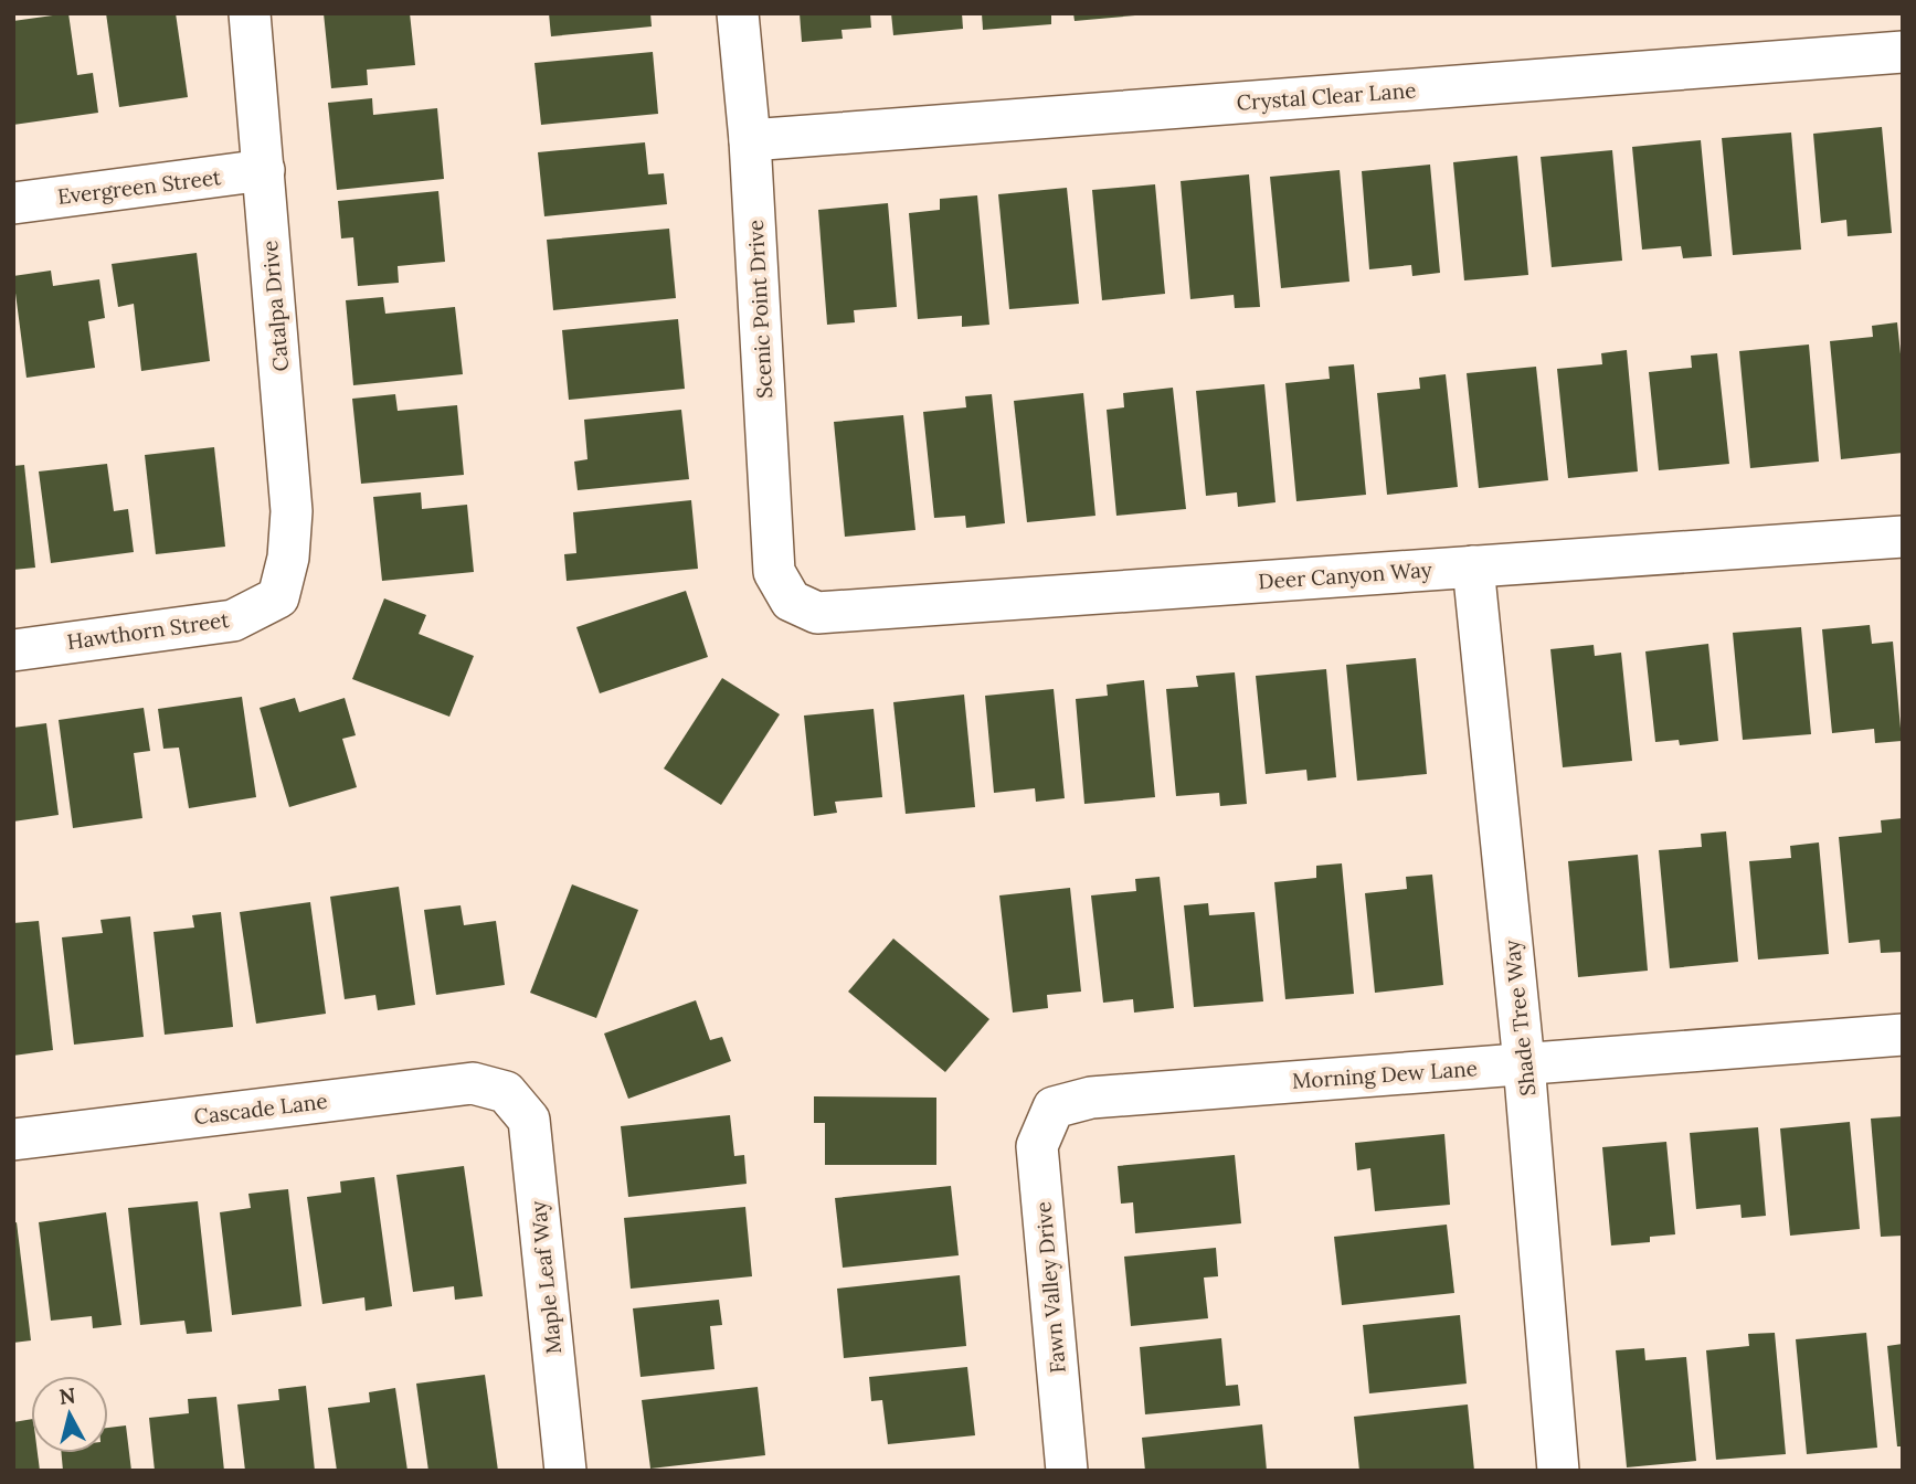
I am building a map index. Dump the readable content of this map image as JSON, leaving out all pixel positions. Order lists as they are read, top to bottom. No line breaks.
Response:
{"streets":{"street":["Crystal Clear Lane","Evergreen Street","Catalpa Drive","Scenic Point Drive","Deer Canyon Way","Hawthorn Street","Shade Tree Way","Morning Dew Lane","Cascade Lane","Maple Leaf Way","Fawn Valley Drive"]},"crossings":[["Crystal Clear Lane","Scenic Point Drive"],["Evergreen Street","Catalpa Drive"],["Catalpa Drive","Hawthorn Street"],["Scenic Point Drive","Deer Canyon Way"],["Deer Canyon Way","Shade Tree Way"],["Shade Tree Way","Morning Dew Lane"],["Morning Dew Lane","Fawn Valley Drive"],["Cascade Lane","Maple Leaf Way"]],"north":"top"}
